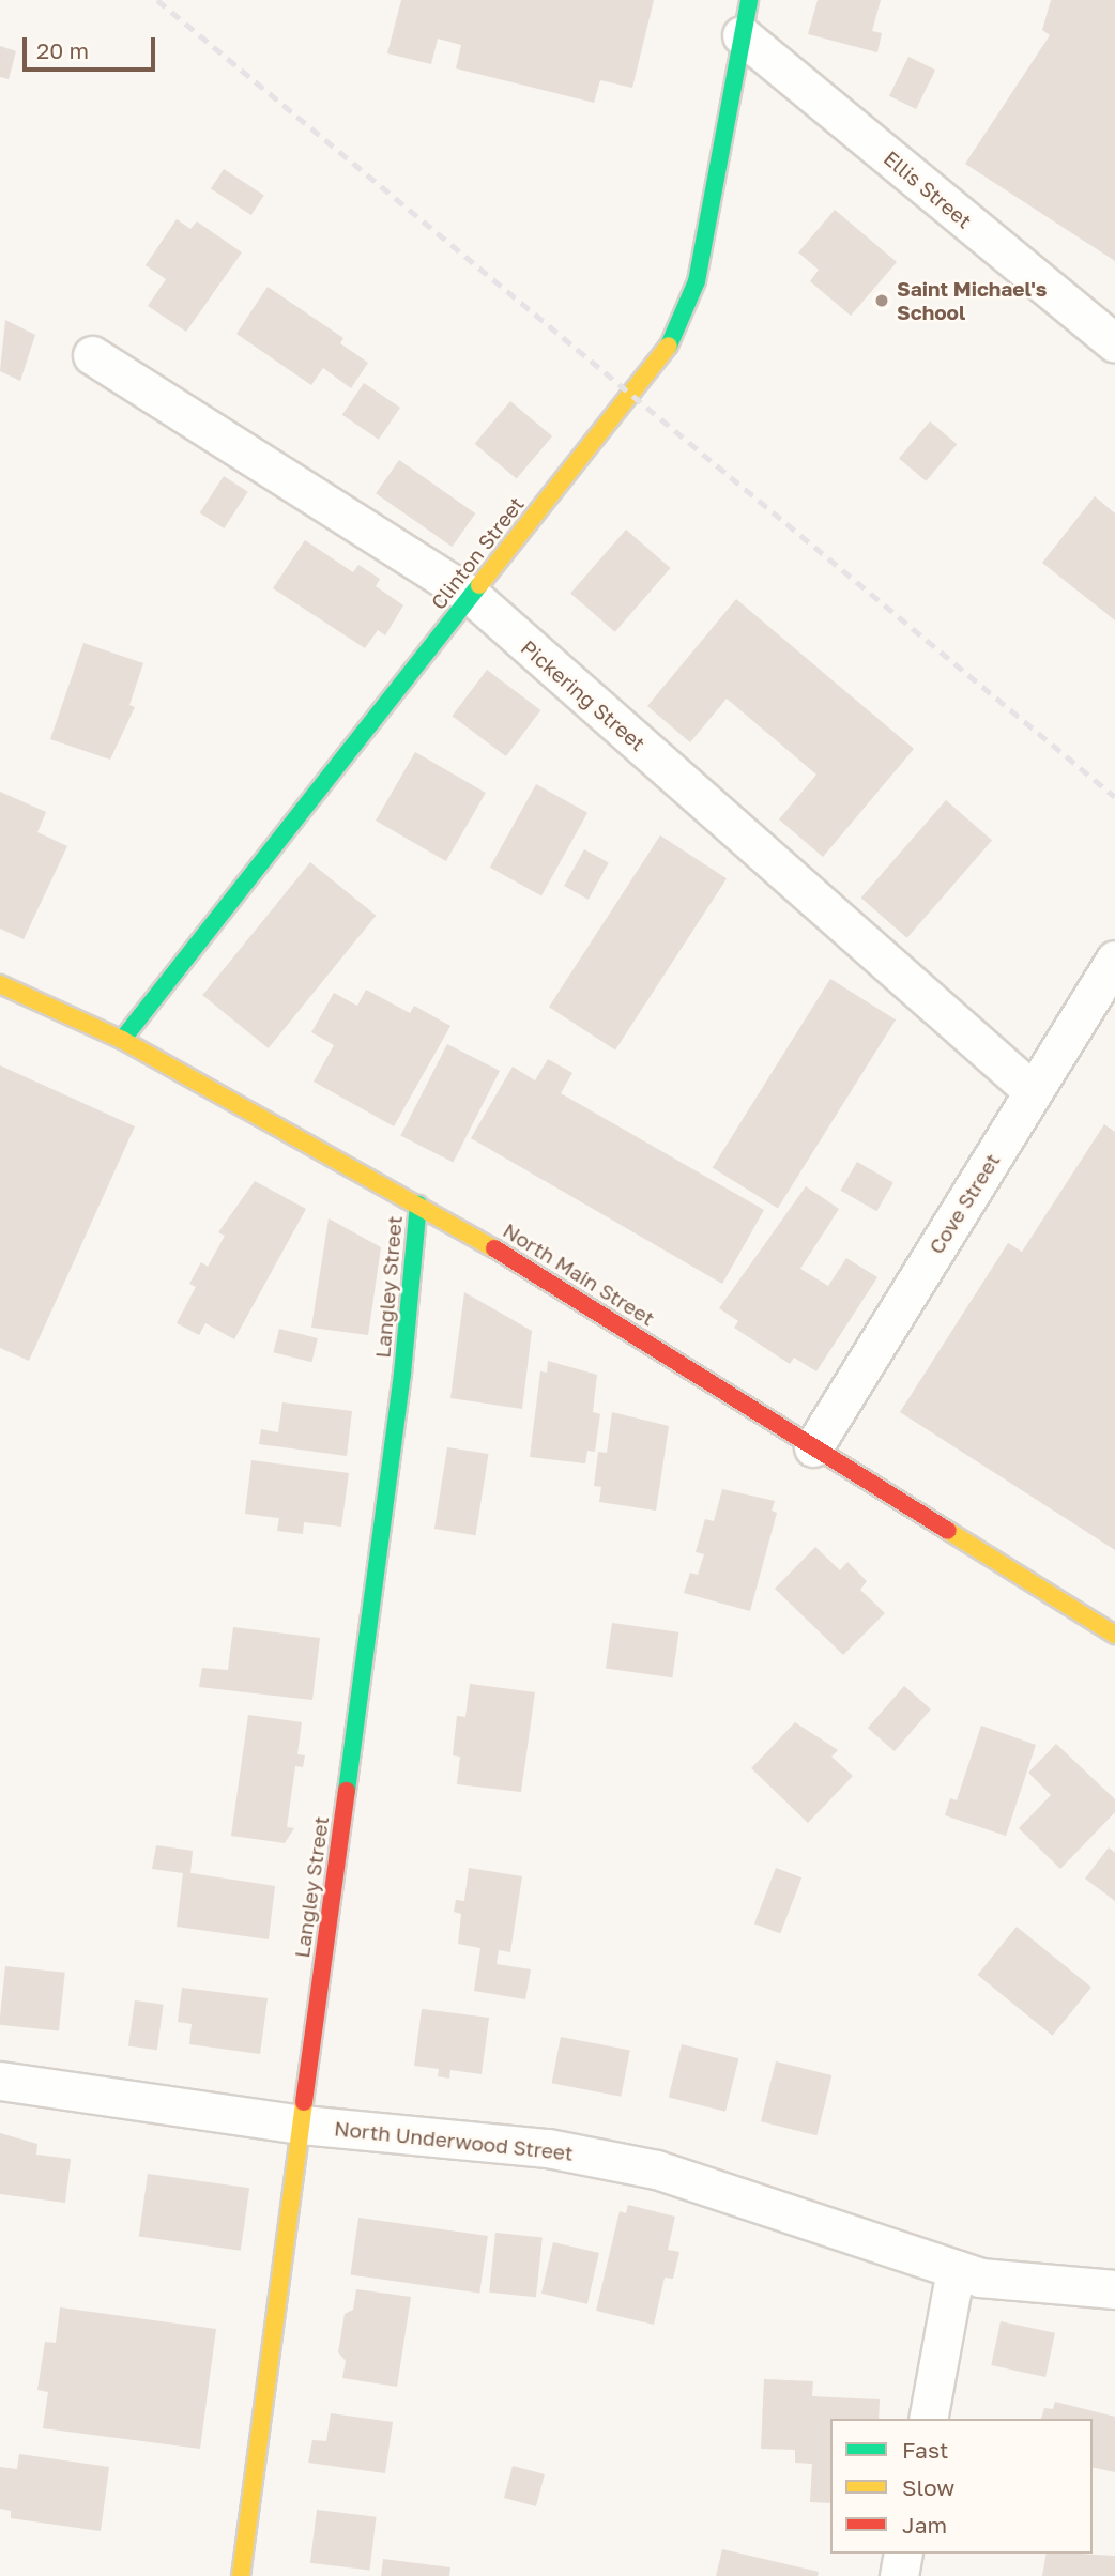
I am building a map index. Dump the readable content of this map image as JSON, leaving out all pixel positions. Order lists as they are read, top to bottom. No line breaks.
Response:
{"streets":{"street":["Ellis Street","Clinton Street","Pickering Street","Cove Street","North Main Street","Langley Street","North Underwood Street"]},"crossings":[["Ellis Street","Clinton Street"],["Clinton Street","Pickering Street"],["Clinton Street","North Main Street"],["Pickering Street","Cove Street"],["Cove Street","North Main Street"],["North Main Street","Langley Street"],["Langley Street","North Underwood Street"]],"places":["Saint Michael's School"],"legend":["Fast","Slow","Jam"],"scale_bar":"20 m"}
